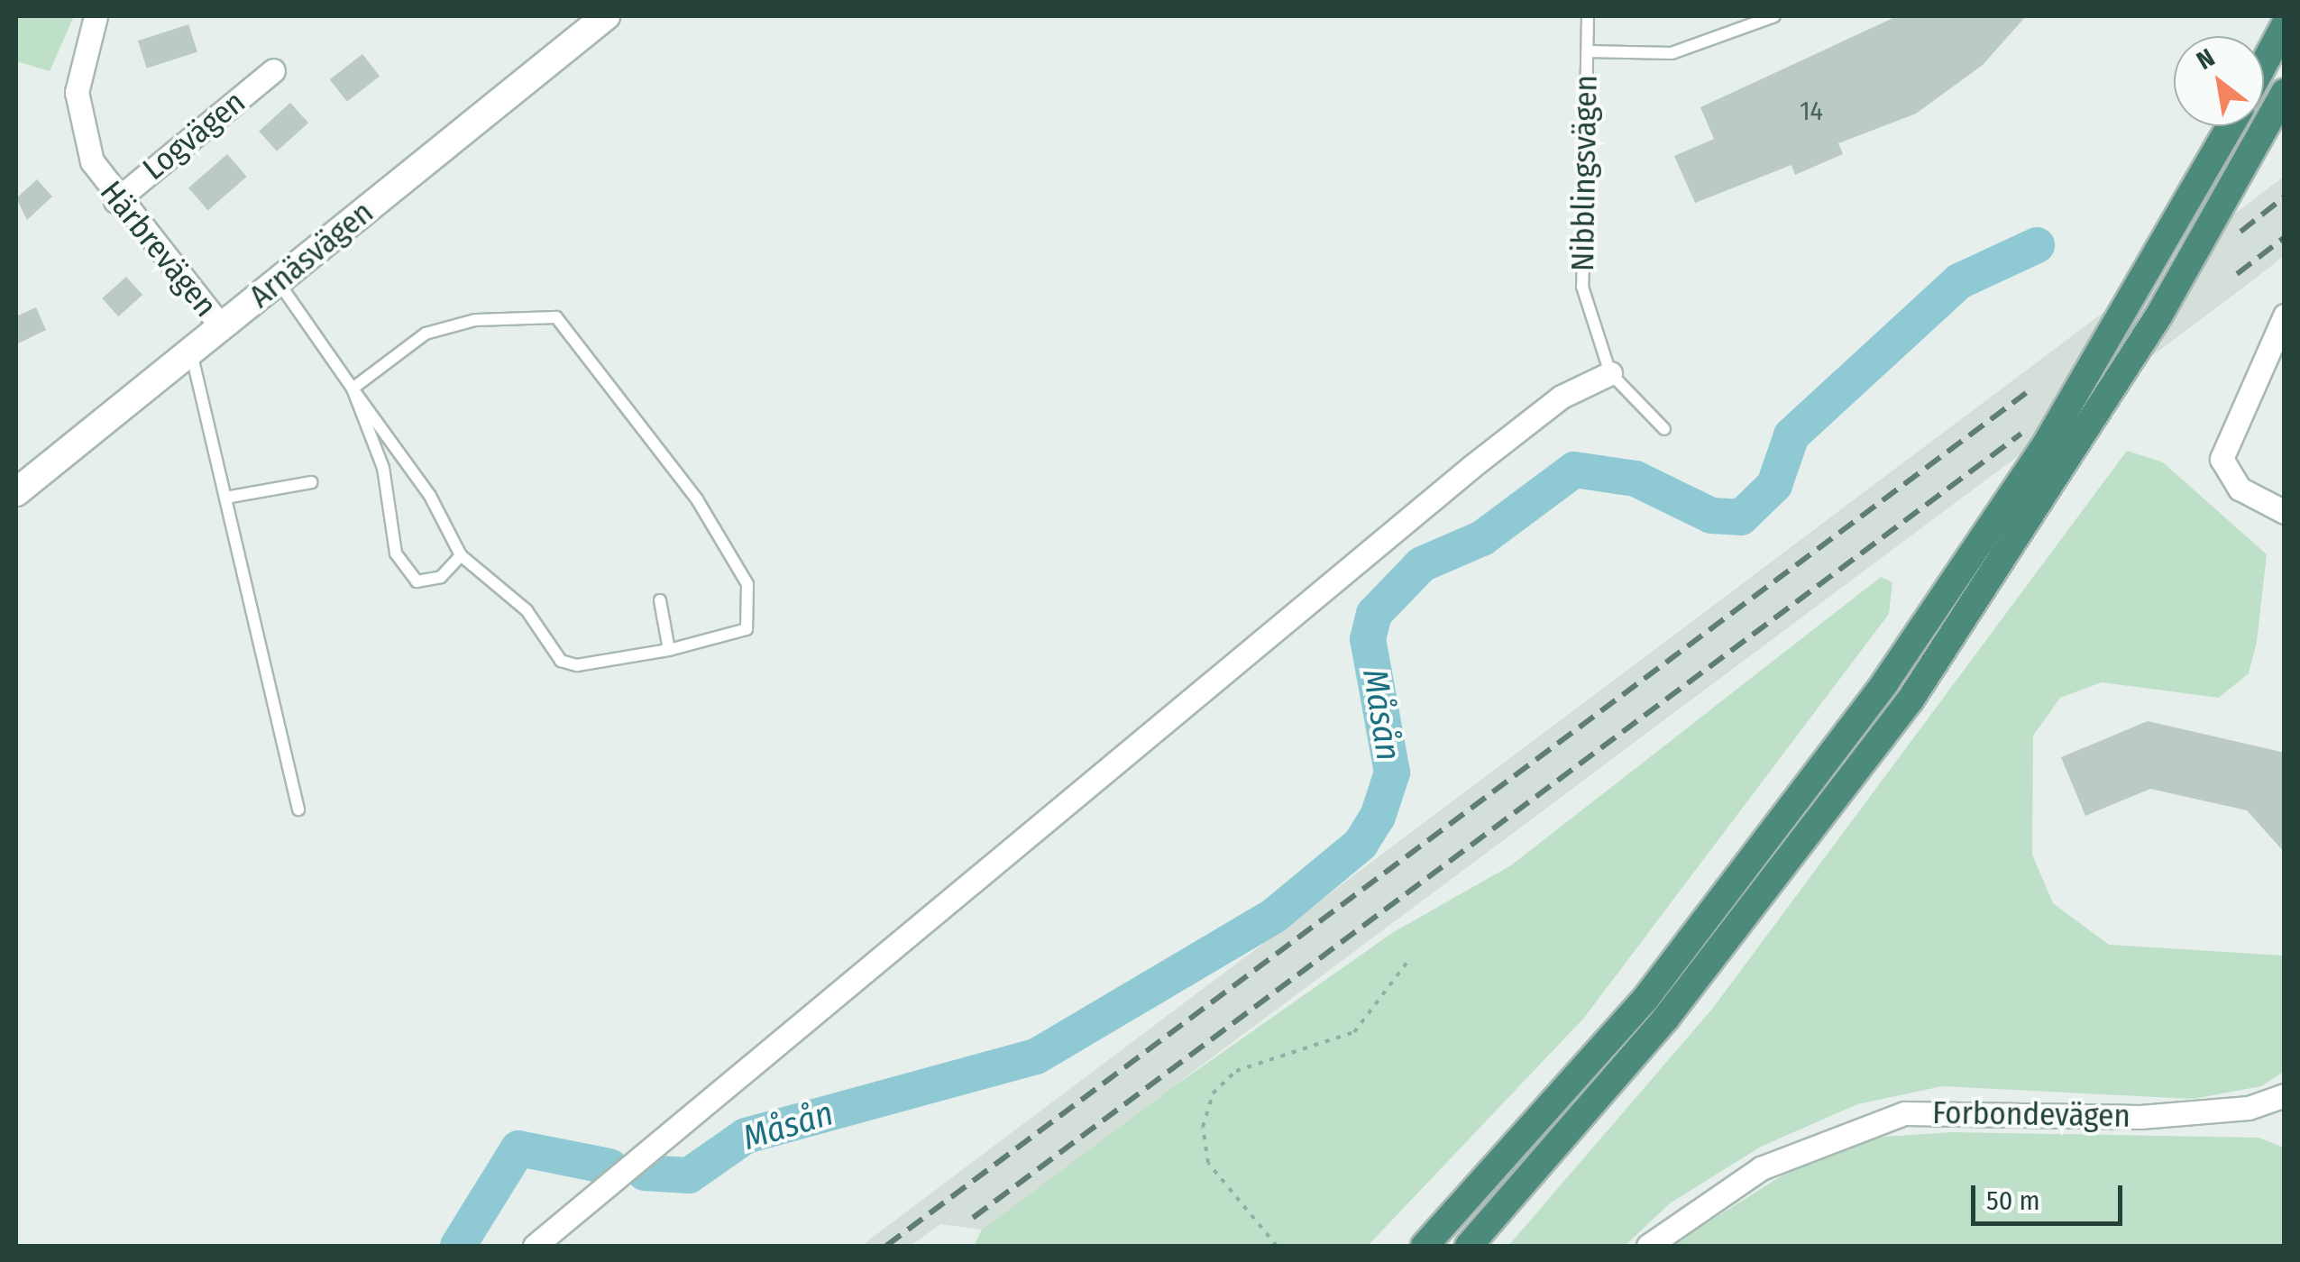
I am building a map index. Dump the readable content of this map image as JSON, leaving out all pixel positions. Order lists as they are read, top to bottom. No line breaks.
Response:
{"streets":{"street":["Logvägen","Härbrevägen","Arnäsvägen","Forbondevägen"],"lane":["Nibblingsvägen"]},"crossings":[["Logvägen","Härbrevägen"],["Härbrevägen","Arnäsvägen"]],"water":["Måsån"],"house_numbers":["14"],"scale_bar":"50 m","north":"top left"}
